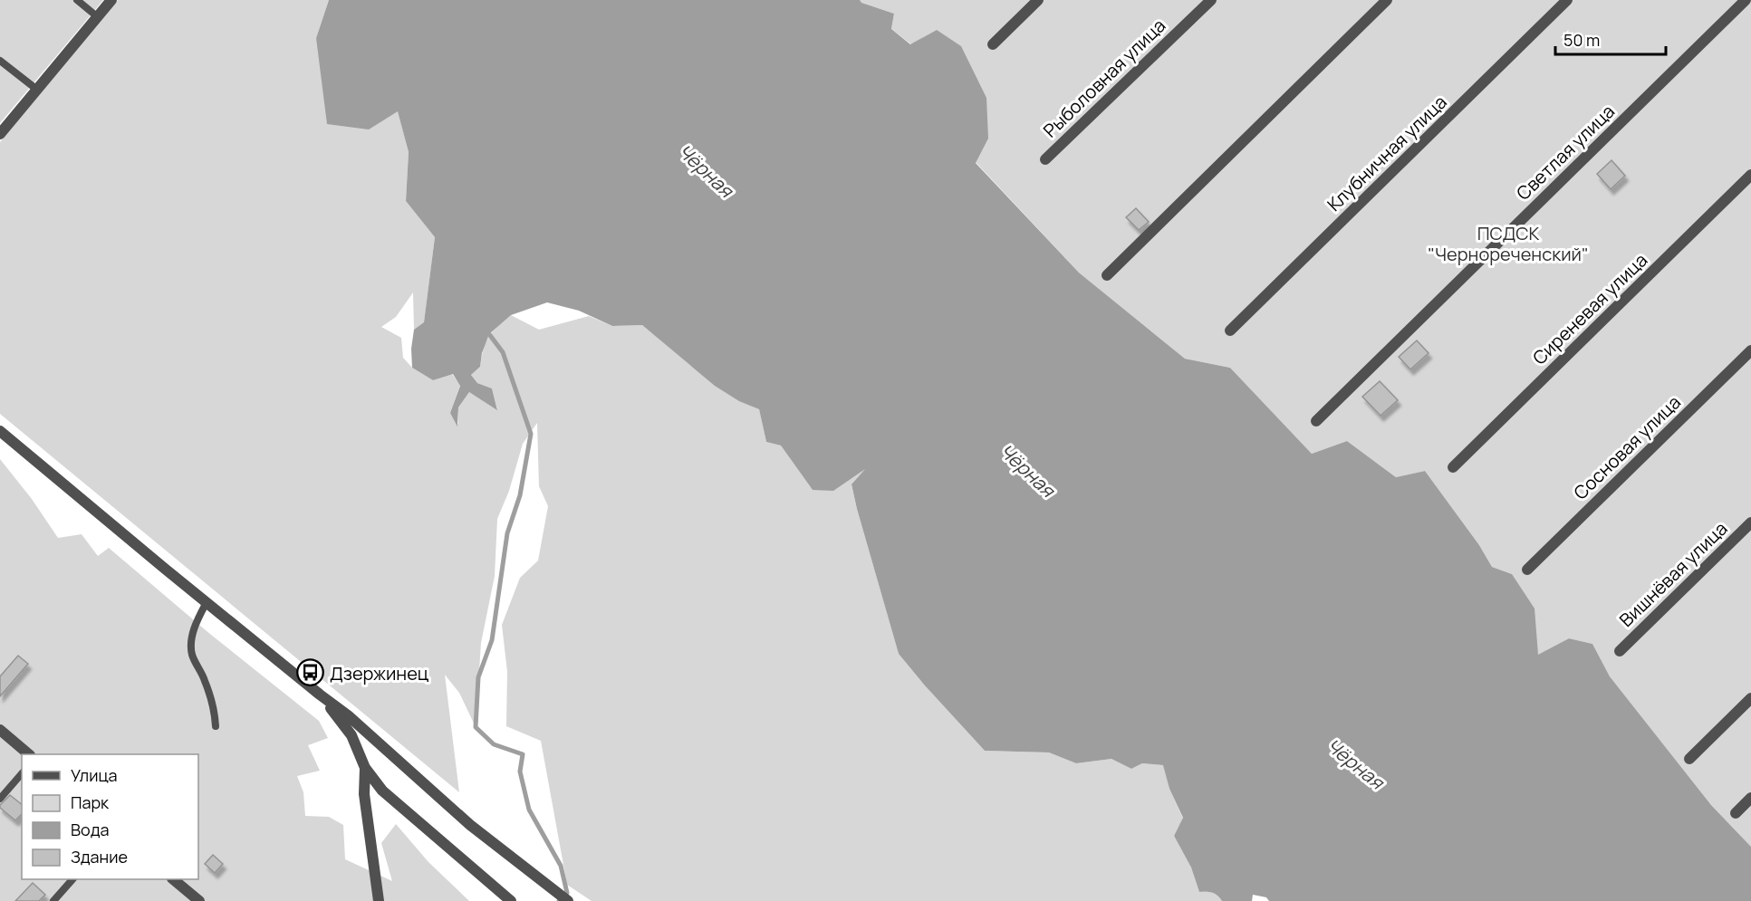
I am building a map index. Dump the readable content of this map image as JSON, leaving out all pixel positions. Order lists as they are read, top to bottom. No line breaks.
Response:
{"streets":{"street":["Рыболовная улица","Светлая улица","Клубничная улица","Сиреневая улица","Сосновая улица","Вишнёвая улица"]},"water":["Чёрная"],"parks":["ПСДСК \"Чернореченский\""],"places":{"bus stop":["Дзержинец"]},"legend":["Улица","Парк","Вода","Здание"],"scale_bar":"50 m"}
